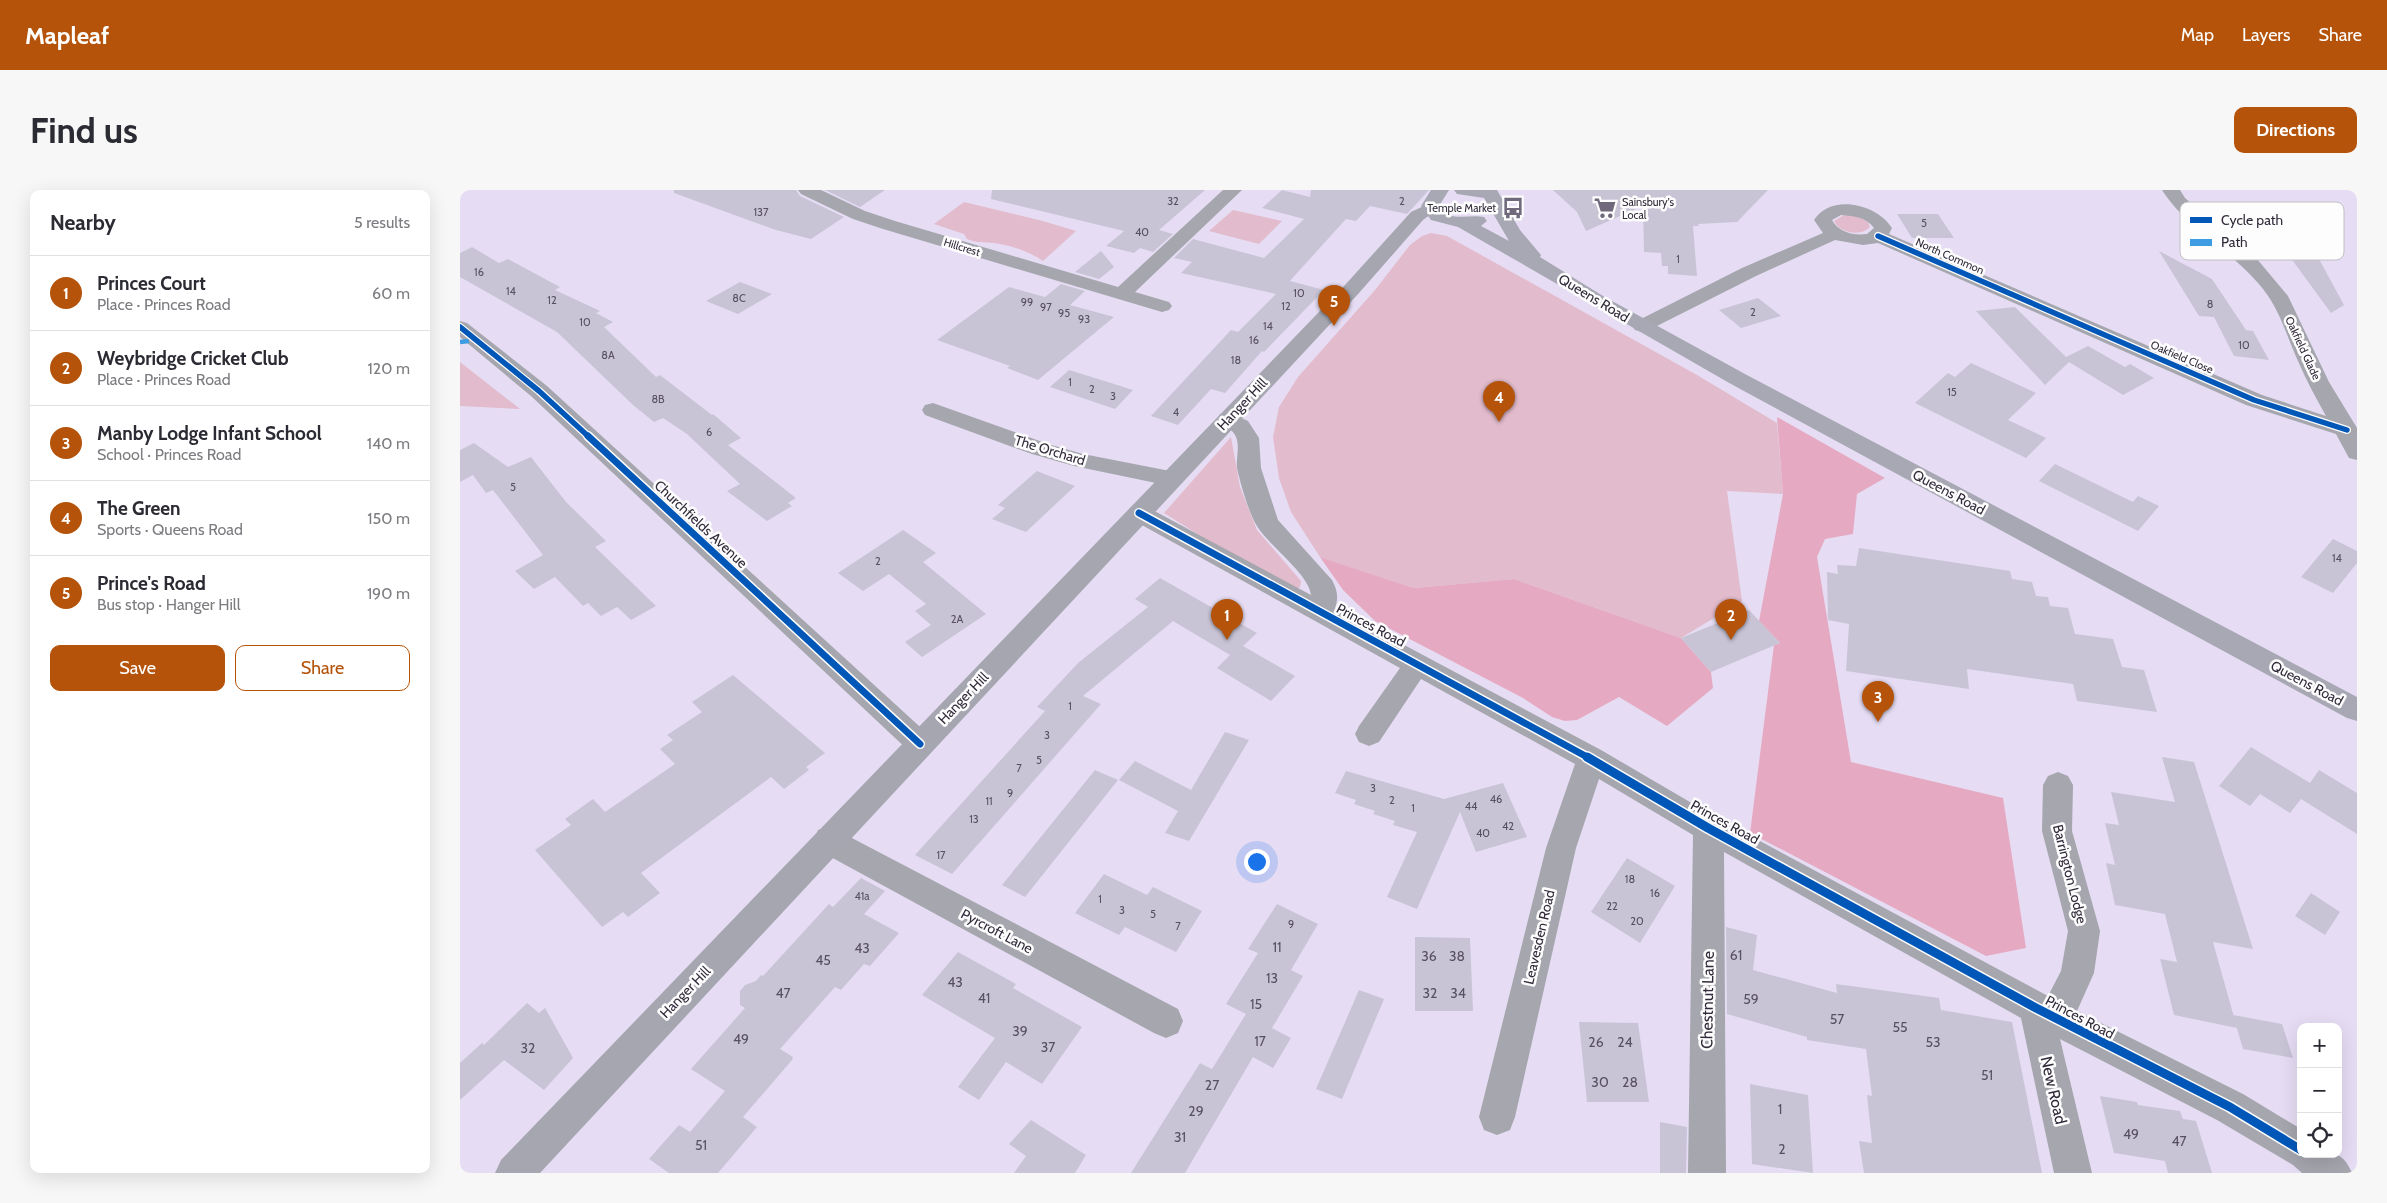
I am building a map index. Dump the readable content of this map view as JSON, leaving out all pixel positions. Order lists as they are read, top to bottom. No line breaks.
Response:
{"streets":{"main road":["Queens Road","Hanger Hill"],"street":["Hillcrest","North Common","Oakfield Glade","Oakfield Close","The Orchard","Churchfields Avenue","Princes Road","Barrington Lodge","Pyrcroft Lane","Leavesden Road","Chestnut Lane","New Road"]},"crossings":[["North Common","Oakfield Close"],["Queens Road","Hanger Hill"],["Oakfield Glade","Oakfield Close"],["Hanger Hill","The Orchard"],["Hanger Hill","Churchfields Avenue"],["Hanger Hill","Princes Road"],["Hanger Hill","Pyrcroft Lane"],["Princes Road","Barrington Lodge"],["Princes Road","Leavesden Road"],["Princes Road","Chestnut Lane"],["Princes Road","New Road"],["Barrington Lodge","New Road"]],"places":{"bus stop":["Temple Market"],"supermarket":["Sainsbury's Local"]},"house_numbers":["32","2","137","5","40","1","16","14","10","8C","12","99","8","12","97","2","95","93","10","14","16","10","8A","18","1","2","15","3","8B","4","6","5","14","2","2A","1","3","5","7","3","9","46","2","11","44","1","13","42","40","17","18","16","41a","1","22","3","5","20","9","7","11","43","61","36","38","45","13","43","47","32","34","41","59","15","57","55","39","49","17","26","24","53","37","32","51","30","28","27","1","29","49","31","47","51","2"],"legend":["Cycle path","Path"],"page":{"header":"Mapleaf","nav":["Map","Layers","Share"],"buttons":["Directions",["Save","Share"]],"title":"Find us","heading":["Nearby","5 results"],"list":[{"mark":"1","name":"Princes Court","note":"Place · Princes Road","value":"60 m"},{"mark":"2","name":"Weybridge Cricket Club","note":"Place · Princes Road","value":"120 m"},{"mark":"3","name":"Manby Lodge Infant School","note":"School · Princes Road","value":"140 m"},{"mark":"4","name":"The Green","note":"Sports · Queens Road","value":"150 m"},{"mark":"5","name":"Prince's Road","note":"Bus stop · Hanger Hill","value":"190 m"}],"pins":["5","4","1","2","3"],"map_buttons":["+","−"]}}
